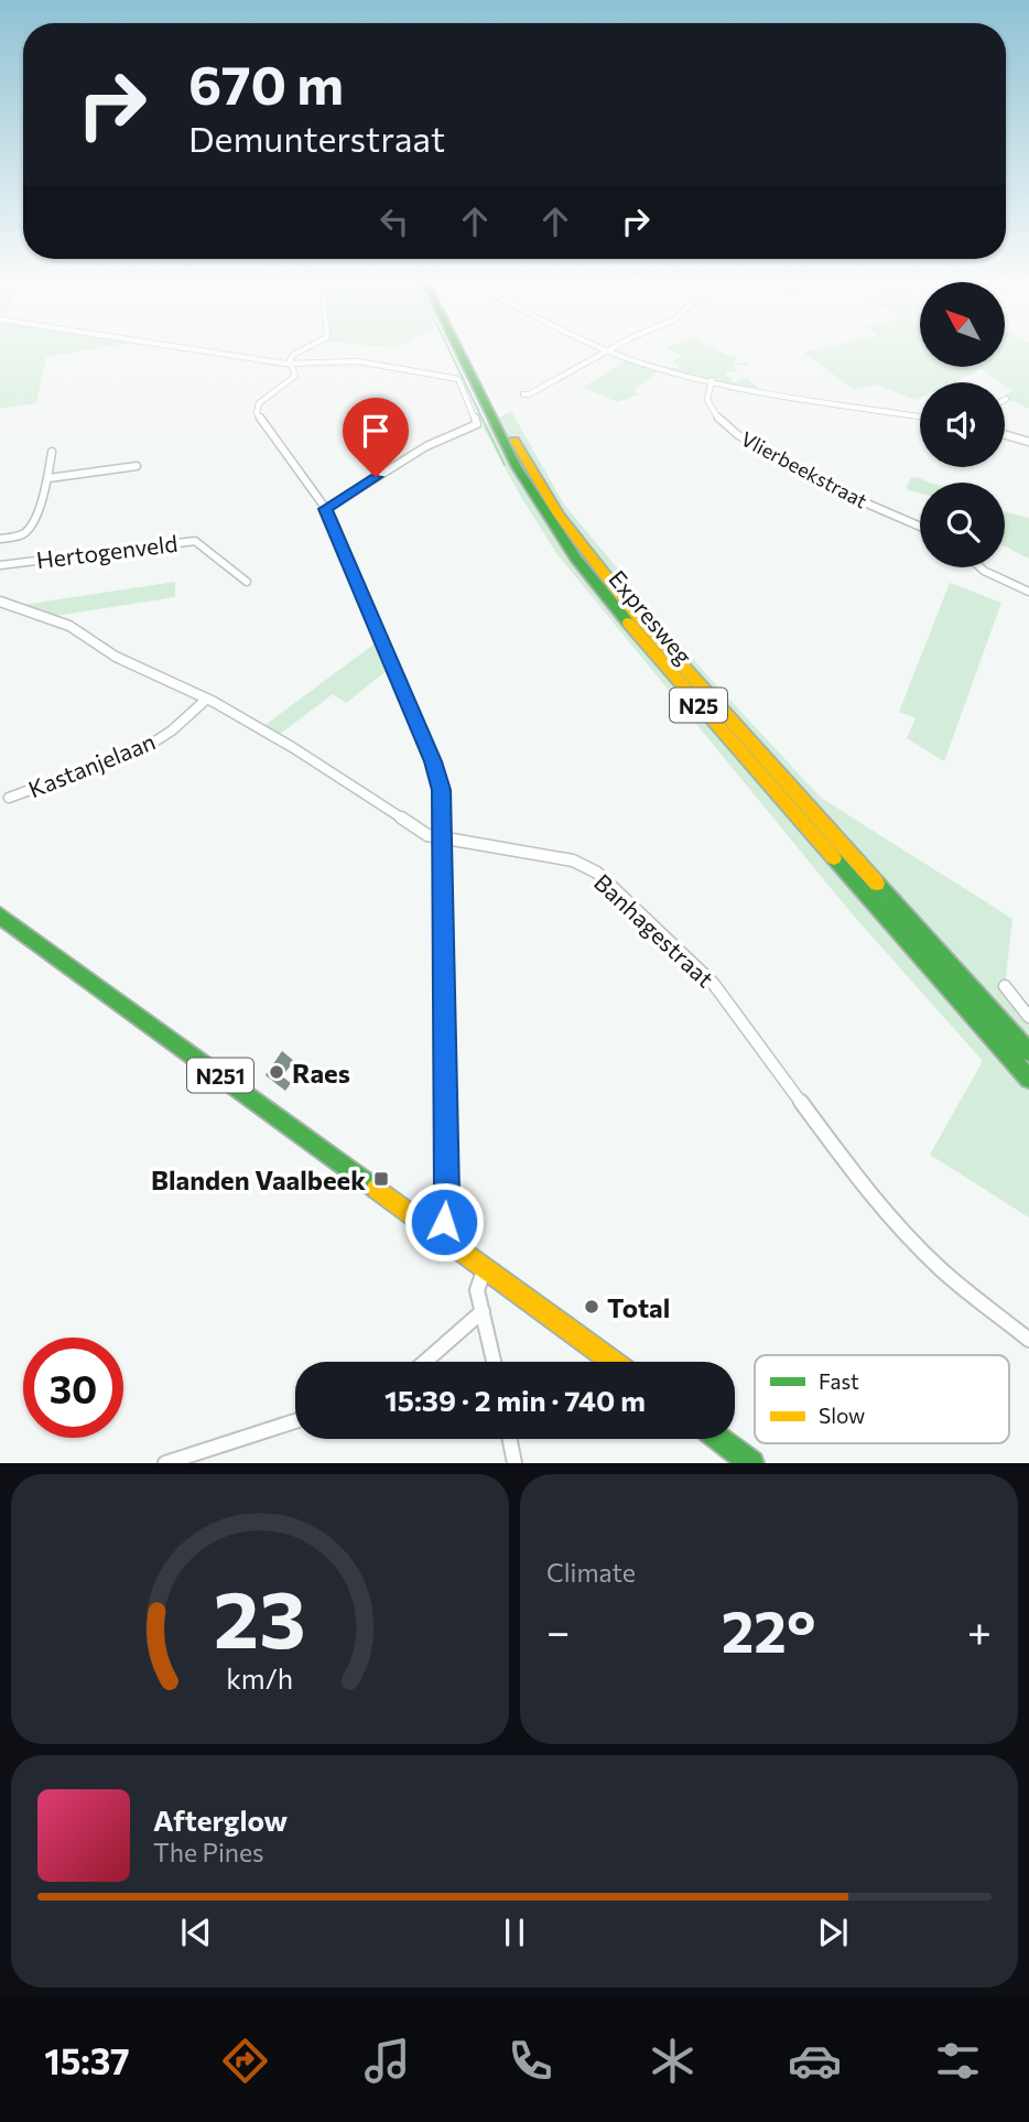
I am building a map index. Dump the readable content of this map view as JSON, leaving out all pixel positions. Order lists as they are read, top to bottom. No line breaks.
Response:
{"streets":{"main road":["Expresweg","N25","N251"],"street":["Vlierbeekstraat","Hertogenveld","Kastanjelaan","Banhagestraat"]},"crossings":[["Kastanjelaan","Banhagestraat"]],"places":{"other":["Raes","Total"],"transit":["Blanden Vaalbeek"]},"legend":["Fast","Slow"],"north":"top left","page":{"turn":["670 m","Demunterstraat"],"limit":"30","trip":"15:39 · 2 min · 740 m","tile":"Climate","heat":["−","22°","+"],"song":["Afterglow","The Pines"],"tabs":"15:37","gauge":["23","km/h"]}}
